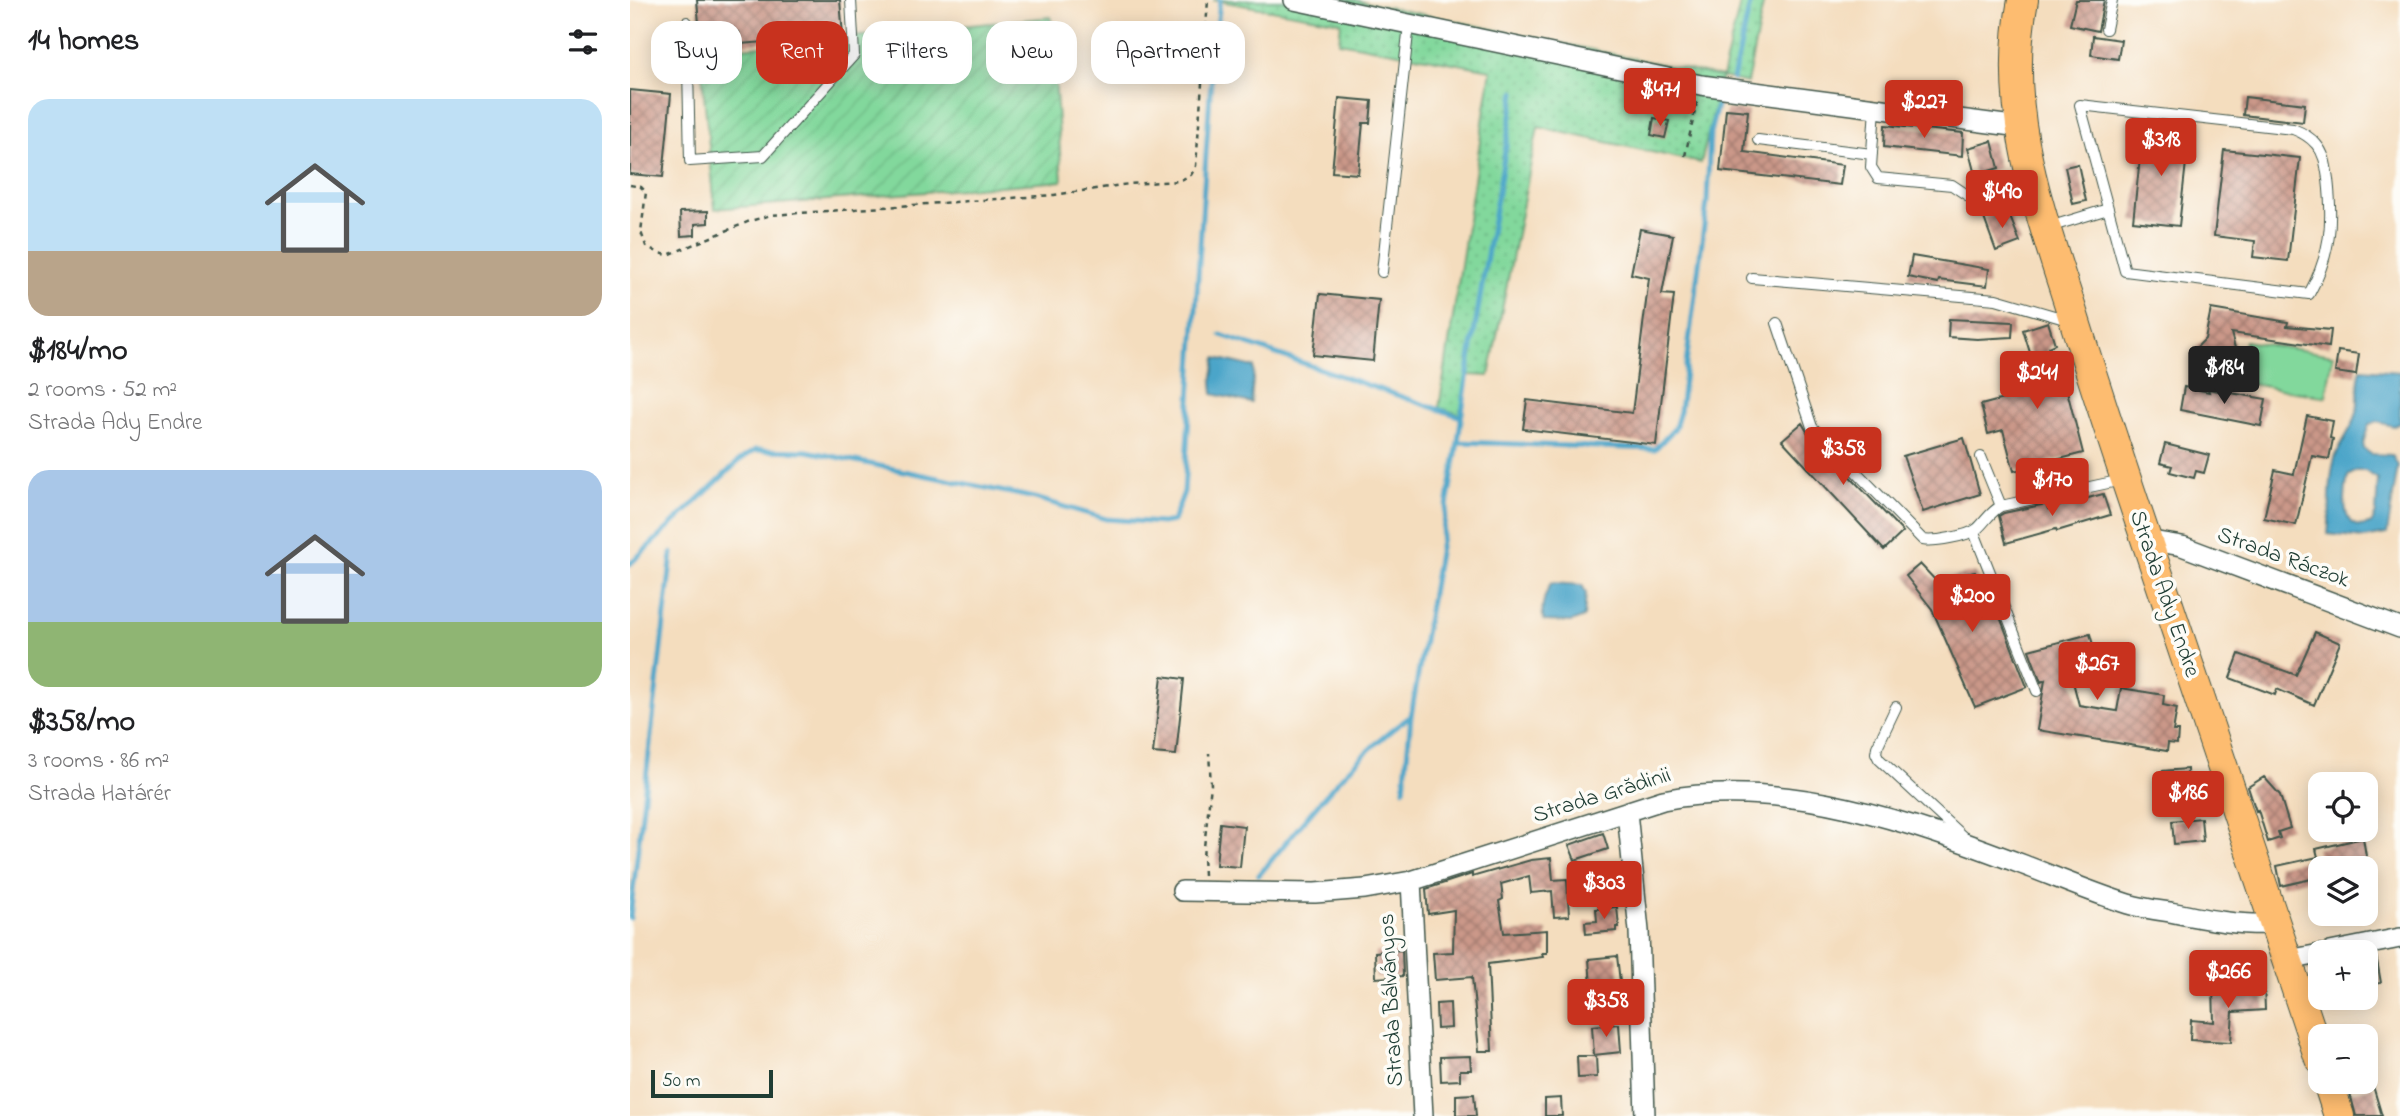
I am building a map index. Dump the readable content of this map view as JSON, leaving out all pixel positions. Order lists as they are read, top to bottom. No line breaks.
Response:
{"streets":{"main road":["Strada Ady Endre"],"street":["Strada Ráczok","Strada Grădinii","Strada Bálványos"]},"crossings":[["Strada Ráczok","Strada Ady Endre"],["Strada Ady Endre","Strada Grădinii"],["Strada Grădinii","Strada Bálványos"]],"scale_bar":"50 m","page":{"heading":"14 homes","chip":["Buy","Rent","Filters","New","Apartment"],"price":["$471","$227","$318","$490","$184","$241","$358","$170","$200","$267","$186","$303","$266","$358"],"list":[{"name":"$184/mo","note":"2 rooms · 52 m² · Strada Ady Endre"},{"name":"$358/mo","note":"3 rooms · 86 m² · Strada Határér"}],"map_buttons":["+","−"],"scale":"50 m"}}
